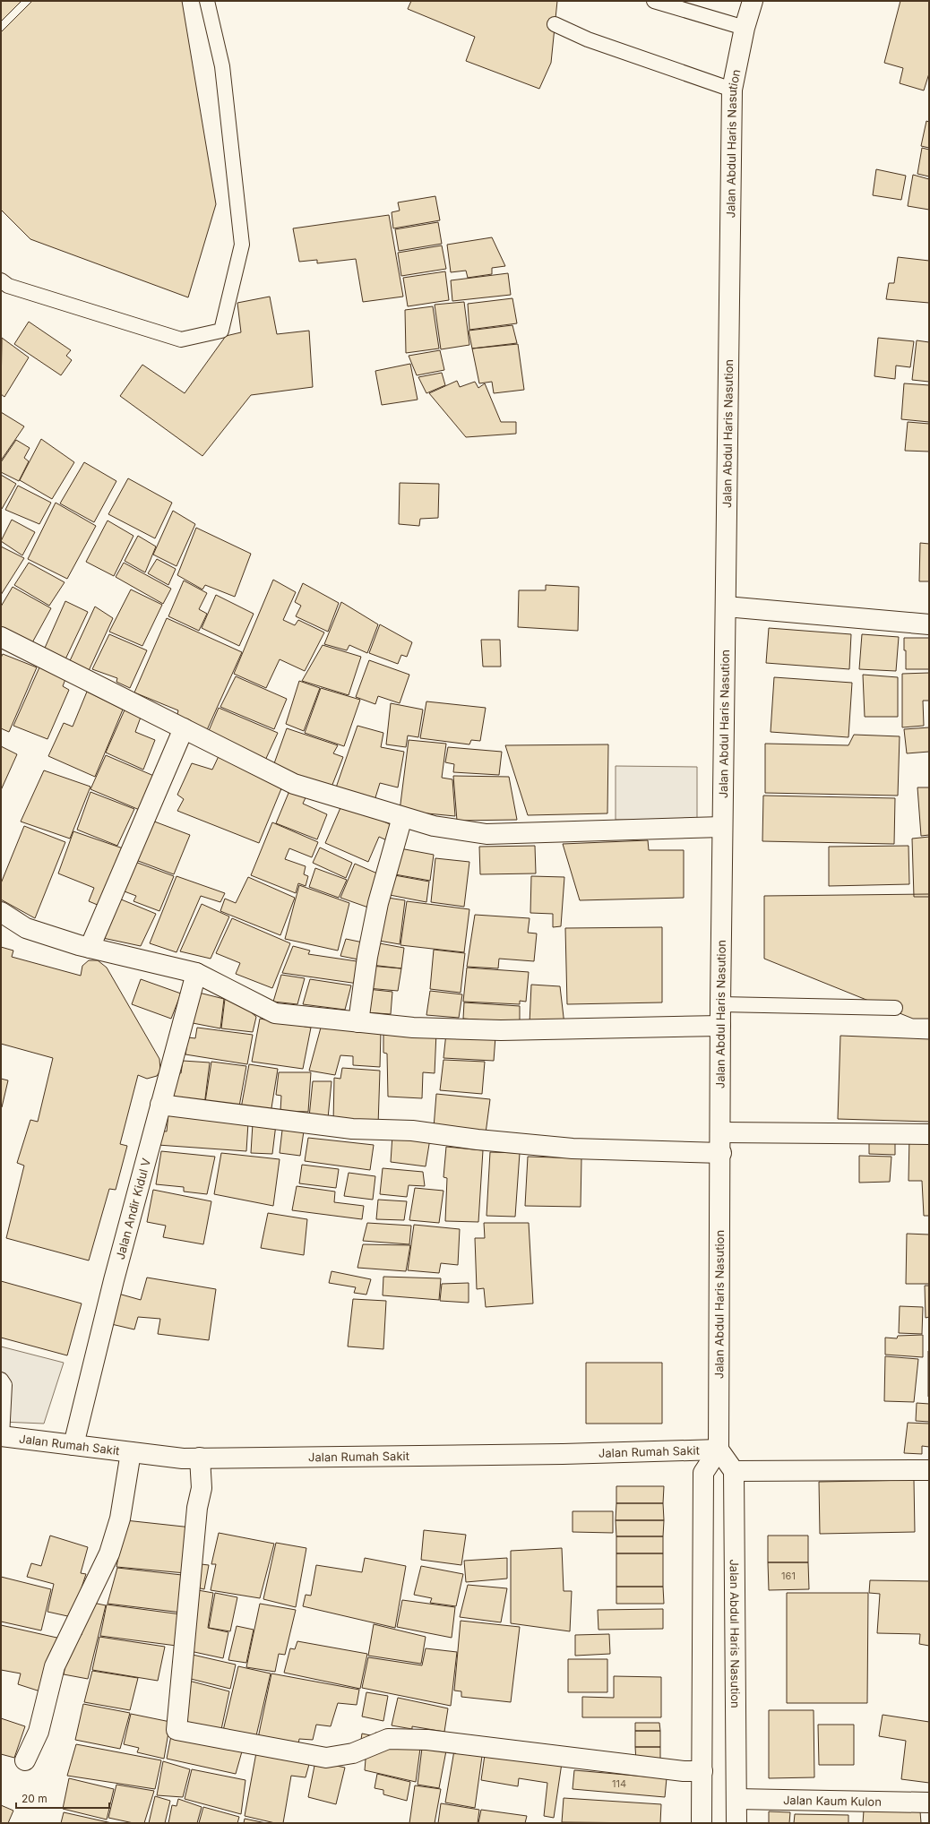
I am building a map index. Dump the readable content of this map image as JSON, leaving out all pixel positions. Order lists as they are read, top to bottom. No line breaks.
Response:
{"streets":{"main road":["Jalan Abdul Haris Nasution","Jalan Andir Kidul V","Jalan Rumah Sakit","Jalan Kaum Kulon"]},"crossings":[["Jalan Abdul Haris Nasution","Jalan Rumah Sakit"],["Jalan Abdul Haris Nasution","Jalan Kaum Kulon"],["Jalan Andir Kidul V","Jalan Rumah Sakit"]],"house_numbers":["161","114"],"scale_bar":"20 m"}
